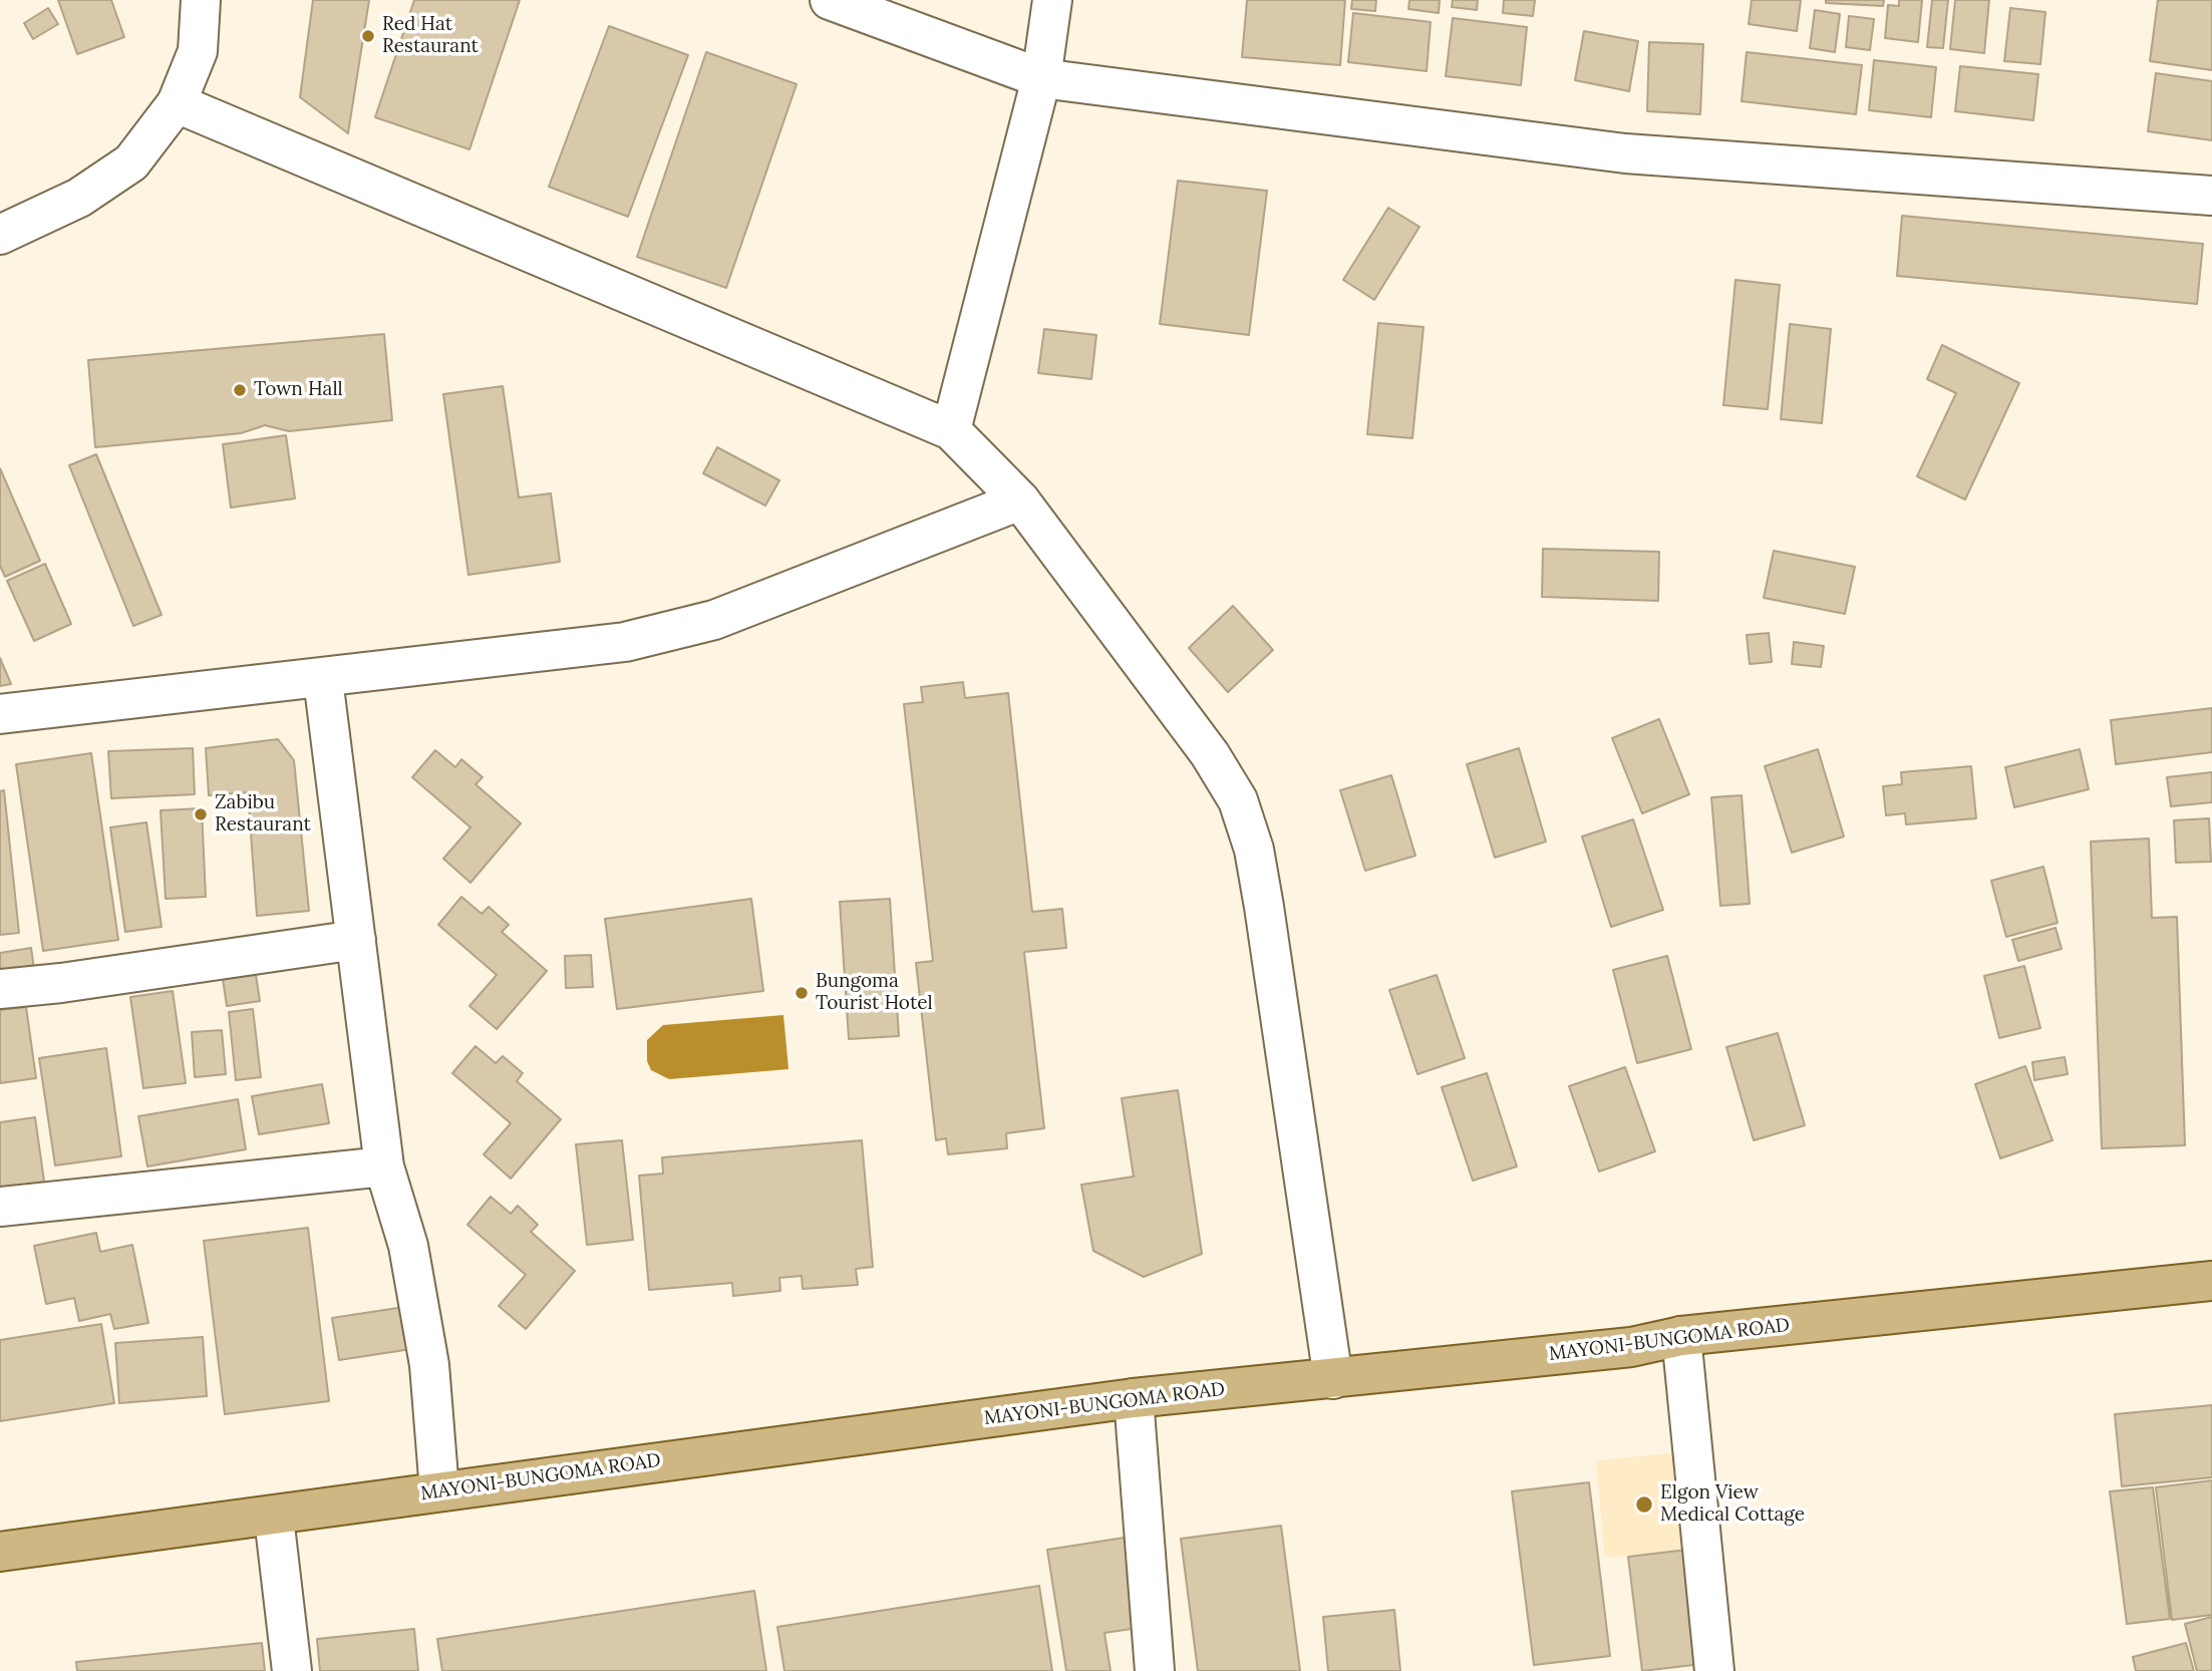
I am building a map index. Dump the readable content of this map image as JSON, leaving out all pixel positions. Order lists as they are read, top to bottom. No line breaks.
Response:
{"streets":{"main road":["MAYONI-BUNGOMA ROAD"]},"places":["Red Hat Restaurant","Town Hall","Zabibu Restaurant","Bungoma Tourist Hotel","Elgon View Medical Cottage"]}
